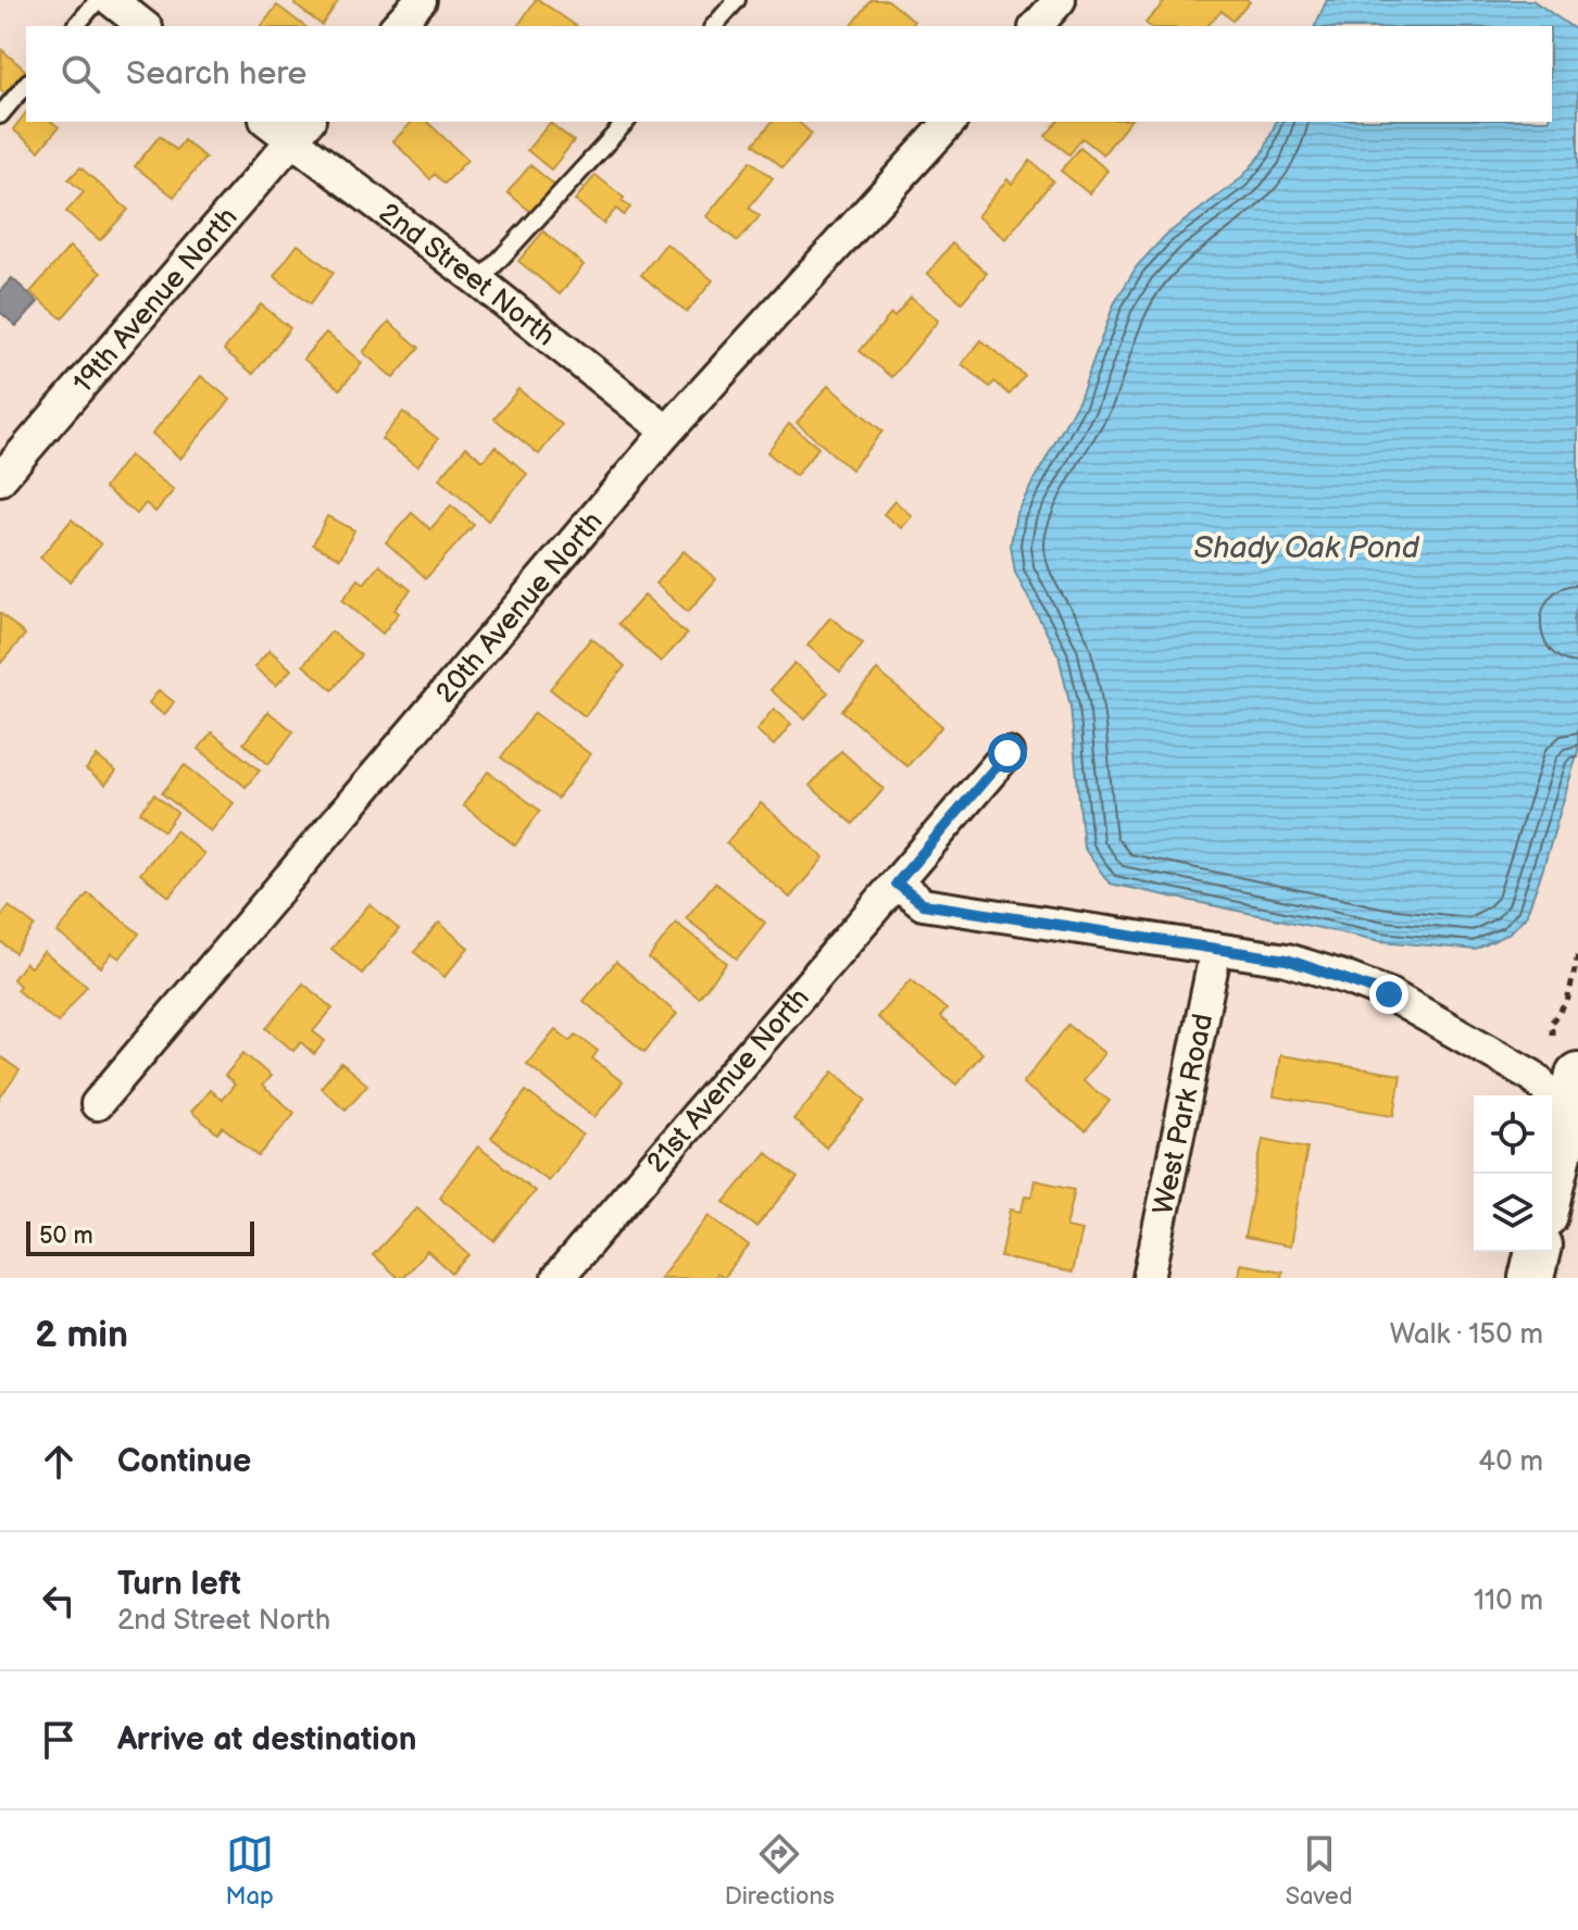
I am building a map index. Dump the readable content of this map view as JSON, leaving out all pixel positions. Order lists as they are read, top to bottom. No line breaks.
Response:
{"streets":{"street":["2nd Street North","19th Avenue North","20th Avenue North","21st Avenue North","West Park Road"]},"crossings":[["2nd Street North","19th Avenue North"],["2nd Street North","20th Avenue North"]],"water":["Shady Oak Pond"],"scale_bar":"50 m","page":{"search":"Search here","scale":"50 m","heading":["2 min","Walk · 150 m"],"list":[["Continue","40 m"],["Turn left","2nd Street North","110 m"],"Arrive at destination"],"nav":["Map","Directions","Saved"]}}
